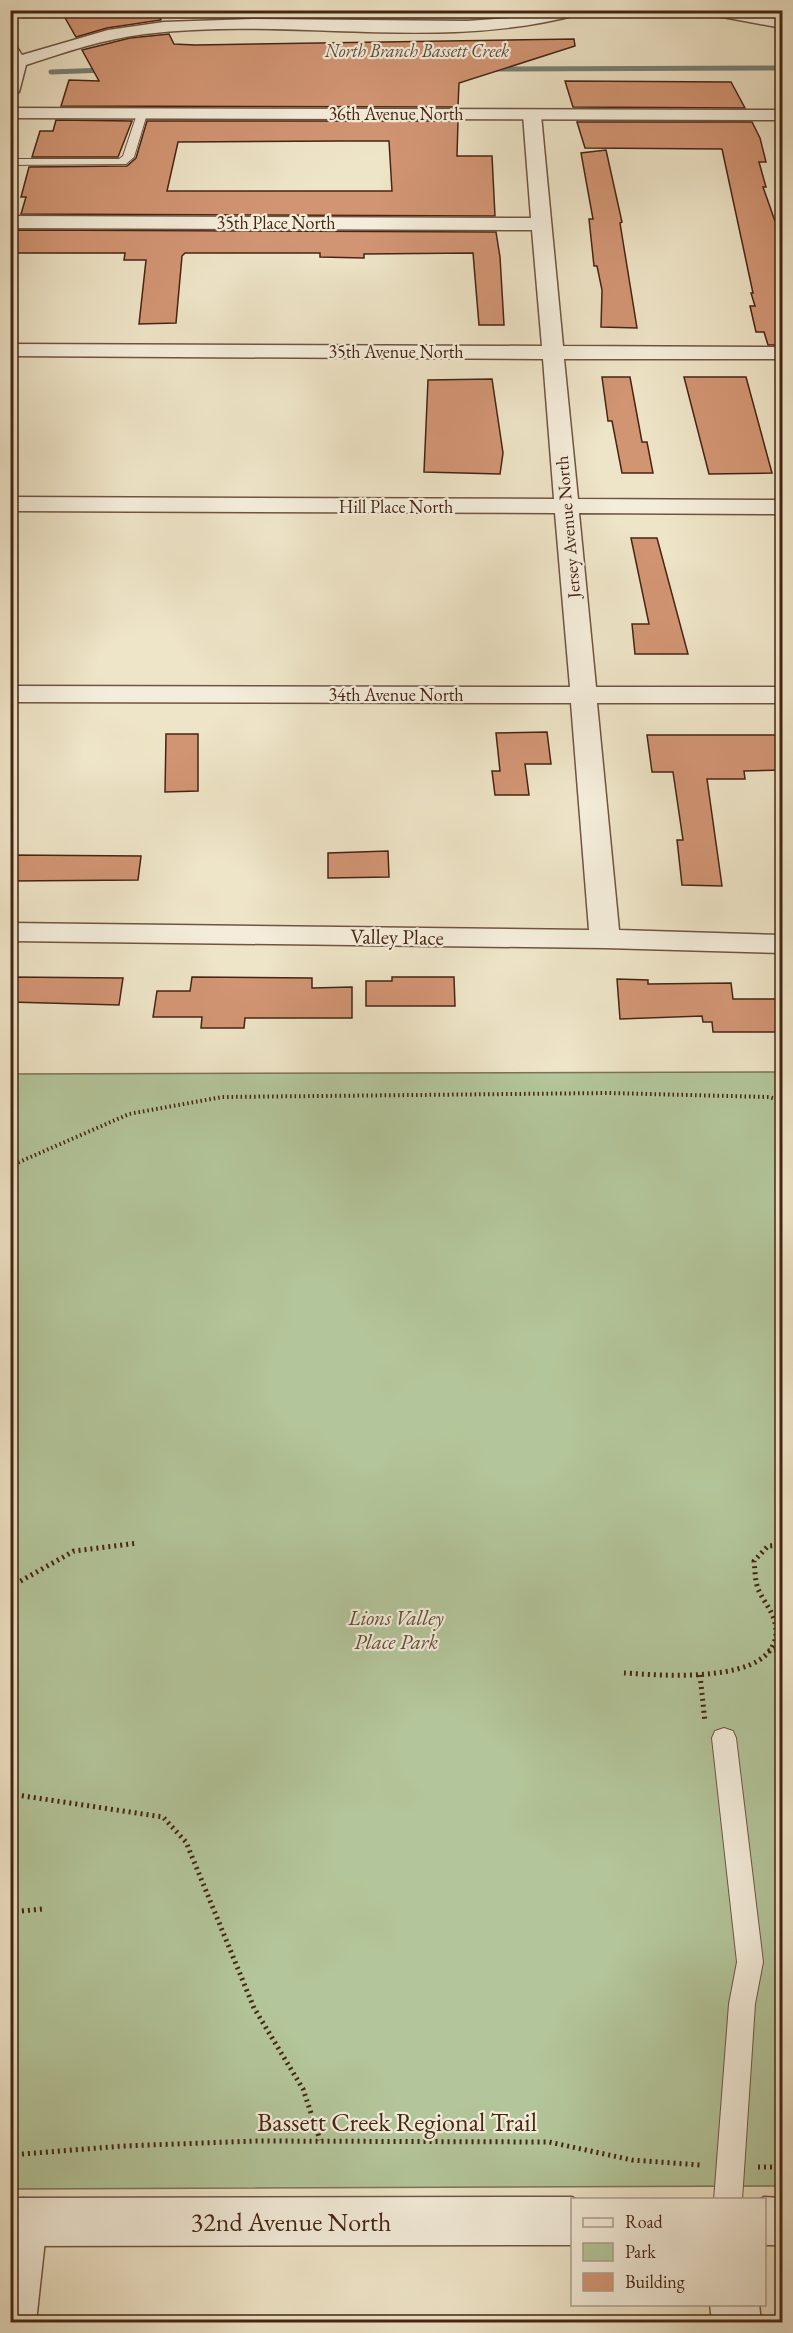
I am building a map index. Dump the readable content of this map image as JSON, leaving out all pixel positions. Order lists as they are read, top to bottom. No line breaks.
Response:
{"streets":{"street":["36th Avenue North","35th Place North","35th Avenue North","Hill Place North","Jersey Avenue North","34th Avenue North","Valley Place","32nd Avenue North"],"path":["Bassett Creek Regional Trail"]},"crossings":[["36th Avenue North","Jersey Avenue North"],["35th Place North","Jersey Avenue North"],["35th Avenue North","Jersey Avenue North"],["Hill Place North","Jersey Avenue North"],["Jersey Avenue North","34th Avenue North"],["Jersey Avenue North","Valley Place"]],"water":["North Branch Bassett Creek"],"parks":["Lions Valley Place Park"],"legend":["Road","Park","Building"]}
